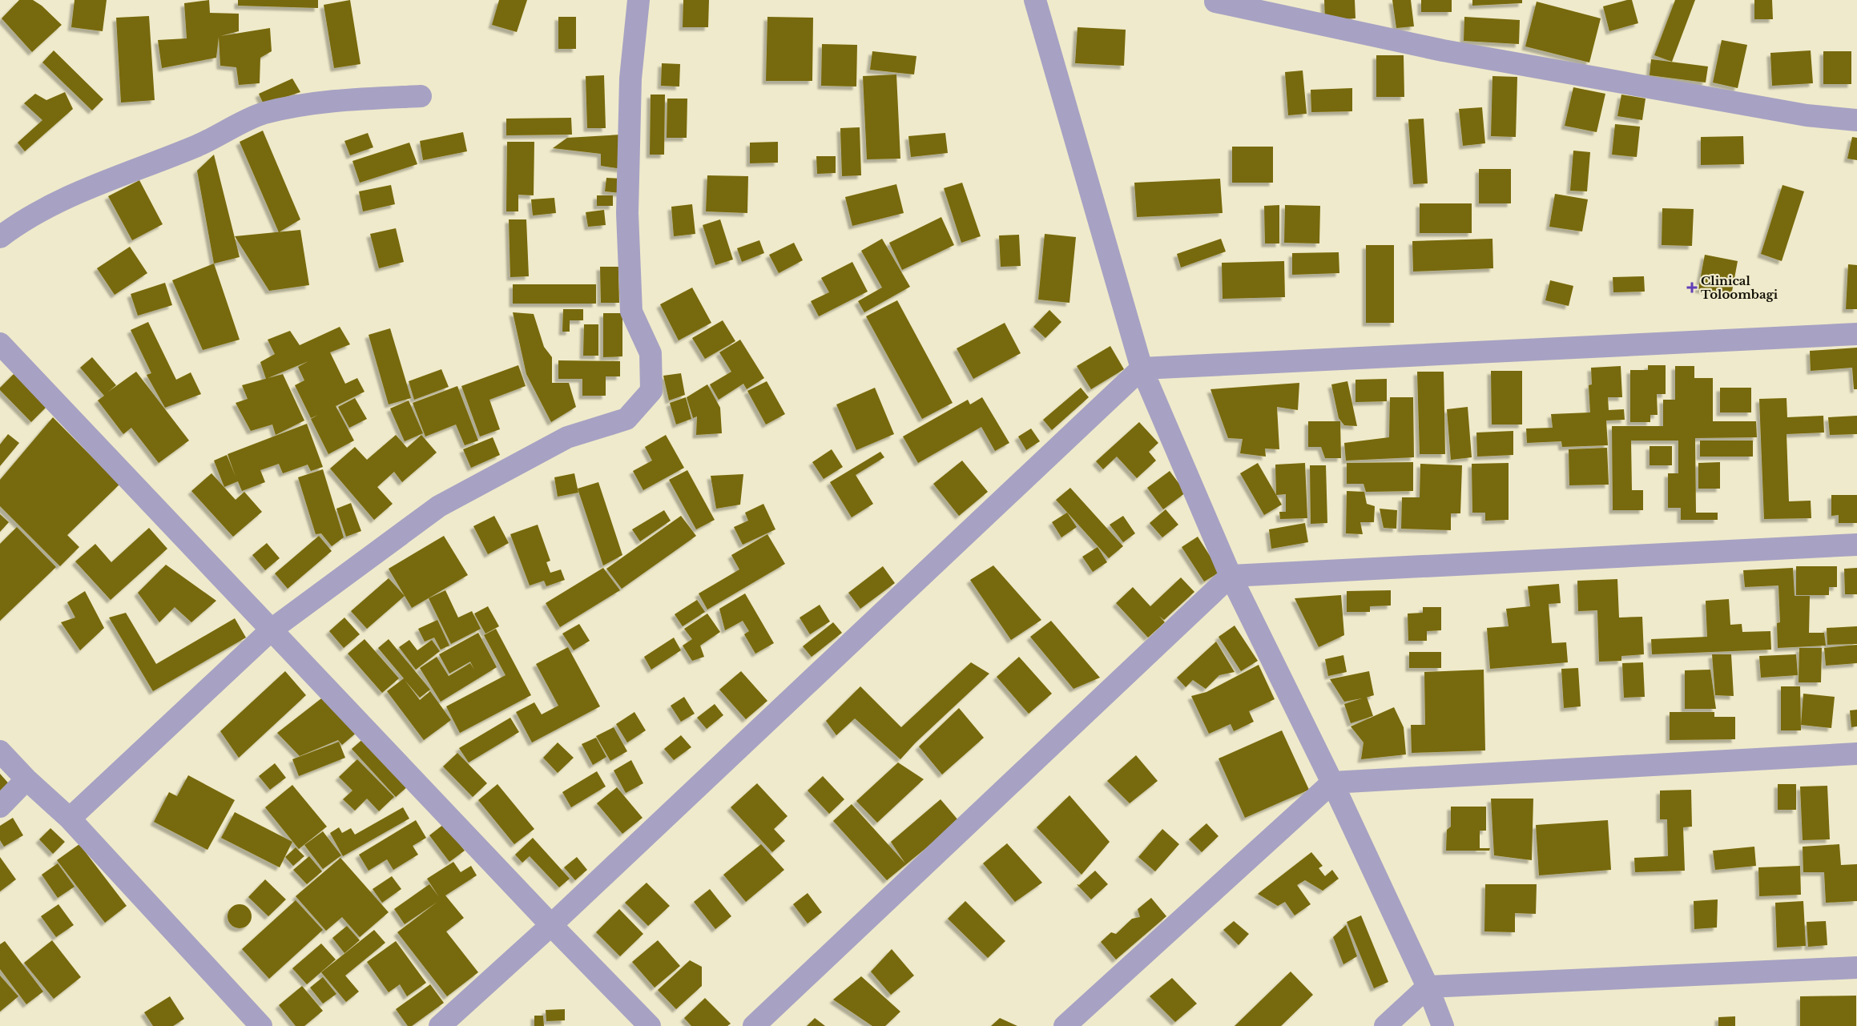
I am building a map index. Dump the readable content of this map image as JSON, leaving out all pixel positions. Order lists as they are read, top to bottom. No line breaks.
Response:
{"places":{"health":["Clinical Toloombagi"]}}
